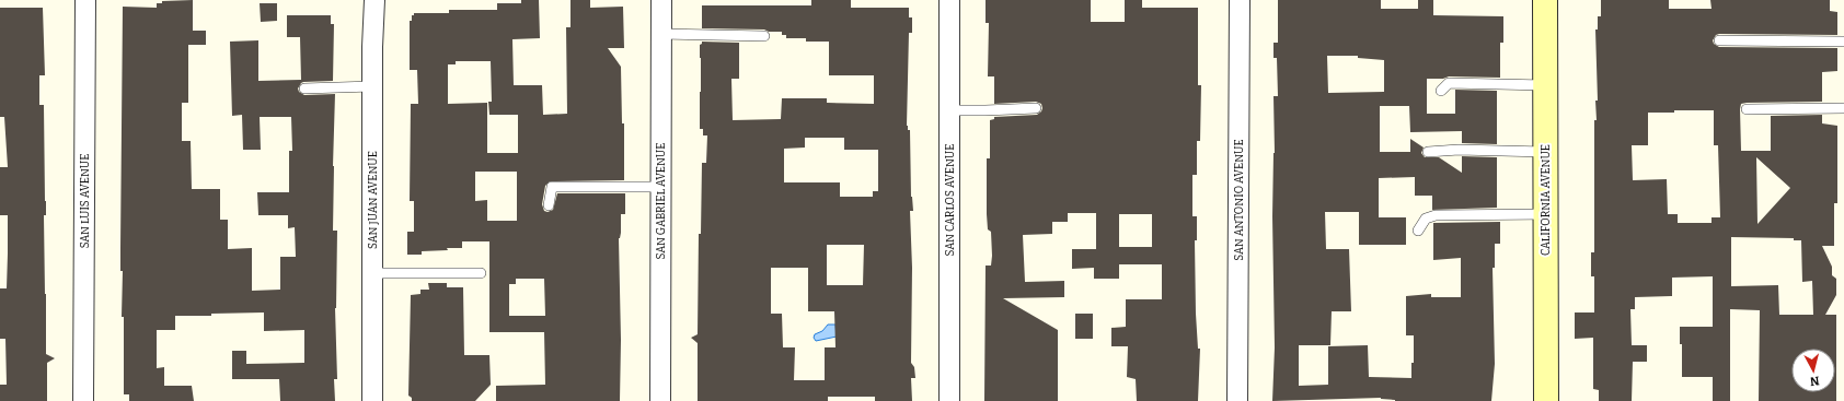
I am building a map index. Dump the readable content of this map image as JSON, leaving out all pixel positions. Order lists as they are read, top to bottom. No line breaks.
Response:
{"streets":{"main road":["CALIFORNIA AVENUE"],"street":["SAN JUAN AVENUE","SAN CARLOS AVENUE","SAN ANTONIO AVENUE","SAN LUIS AVENUE","SAN GABRIEL AVENUE"]},"north":"bottom"}
